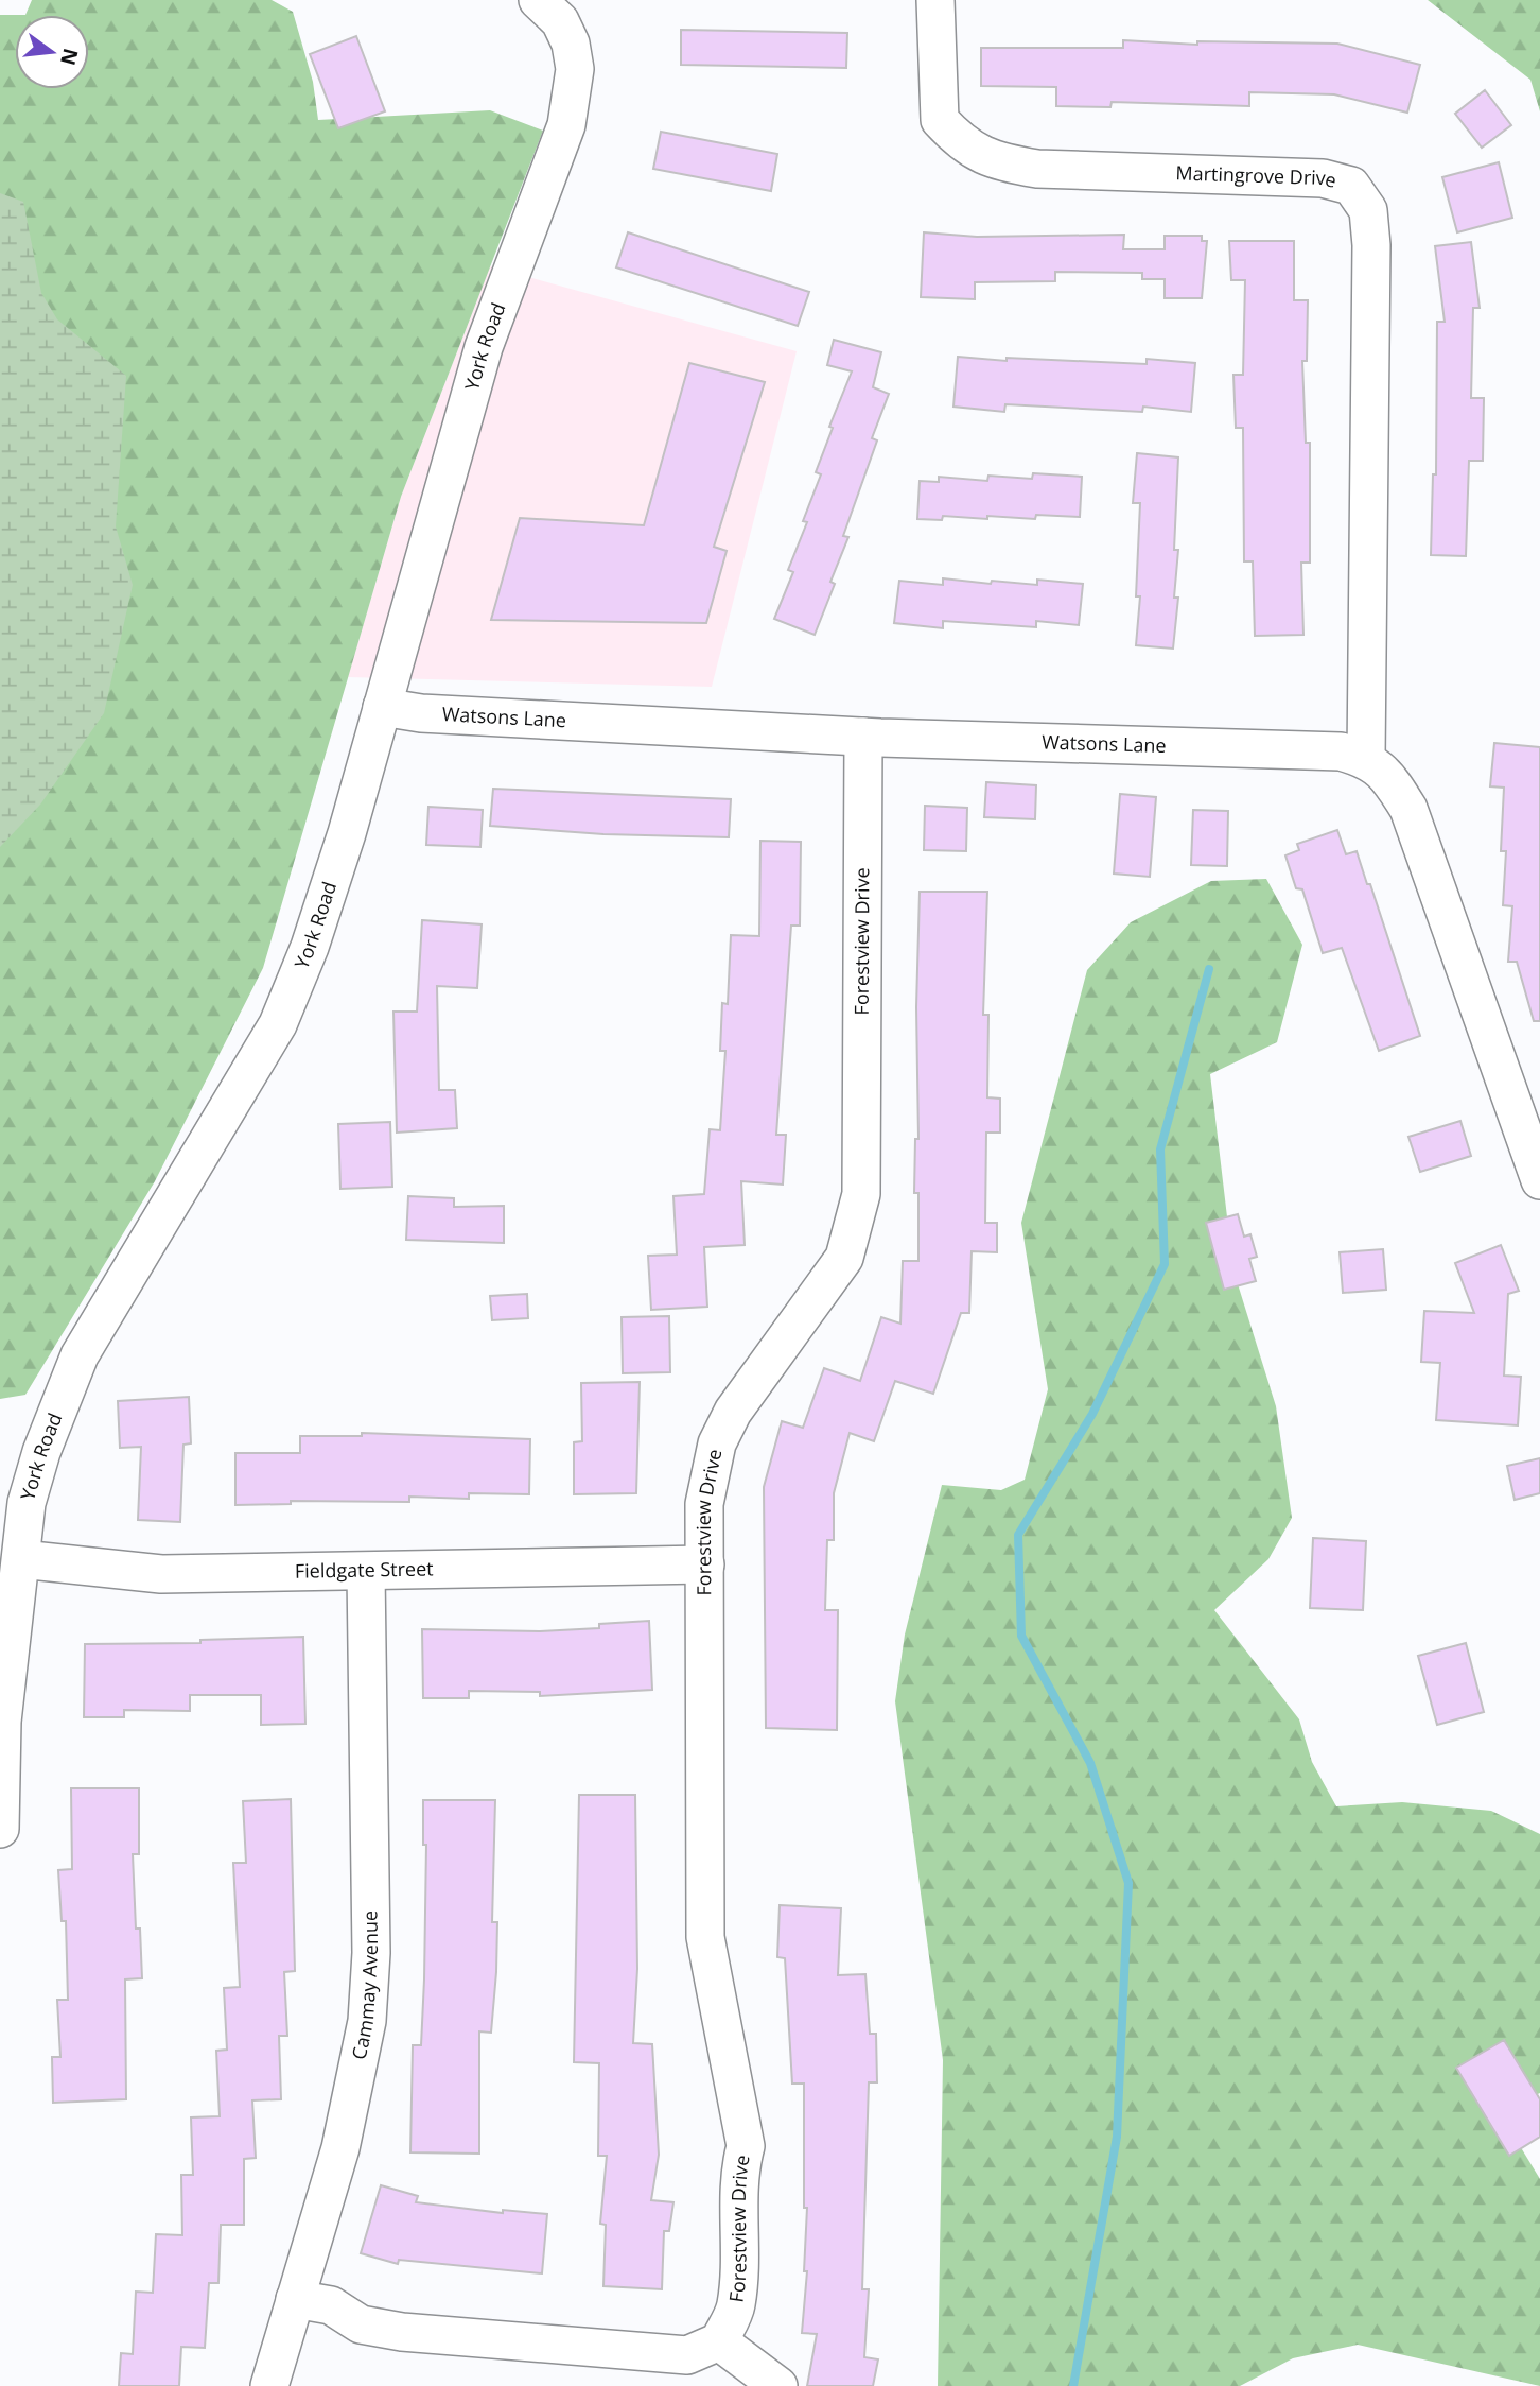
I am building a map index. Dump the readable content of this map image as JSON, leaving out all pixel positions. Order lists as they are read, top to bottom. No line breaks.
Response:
{"streets":{"street":["Martingrove Drive","York Road","Watsons Lane","Forestview Drive","Fieldgate Street","Cammay Avenue"]},"crossings":[["Martingrove Drive","Watsons Lane"],["York Road","Watsons Lane"],["York Road","Fieldgate Street"],["Watsons Lane","Forestview Drive"],["Forestview Drive","Fieldgate Street"],["Fieldgate Street","Cammay Avenue"]],"north":"right"}
